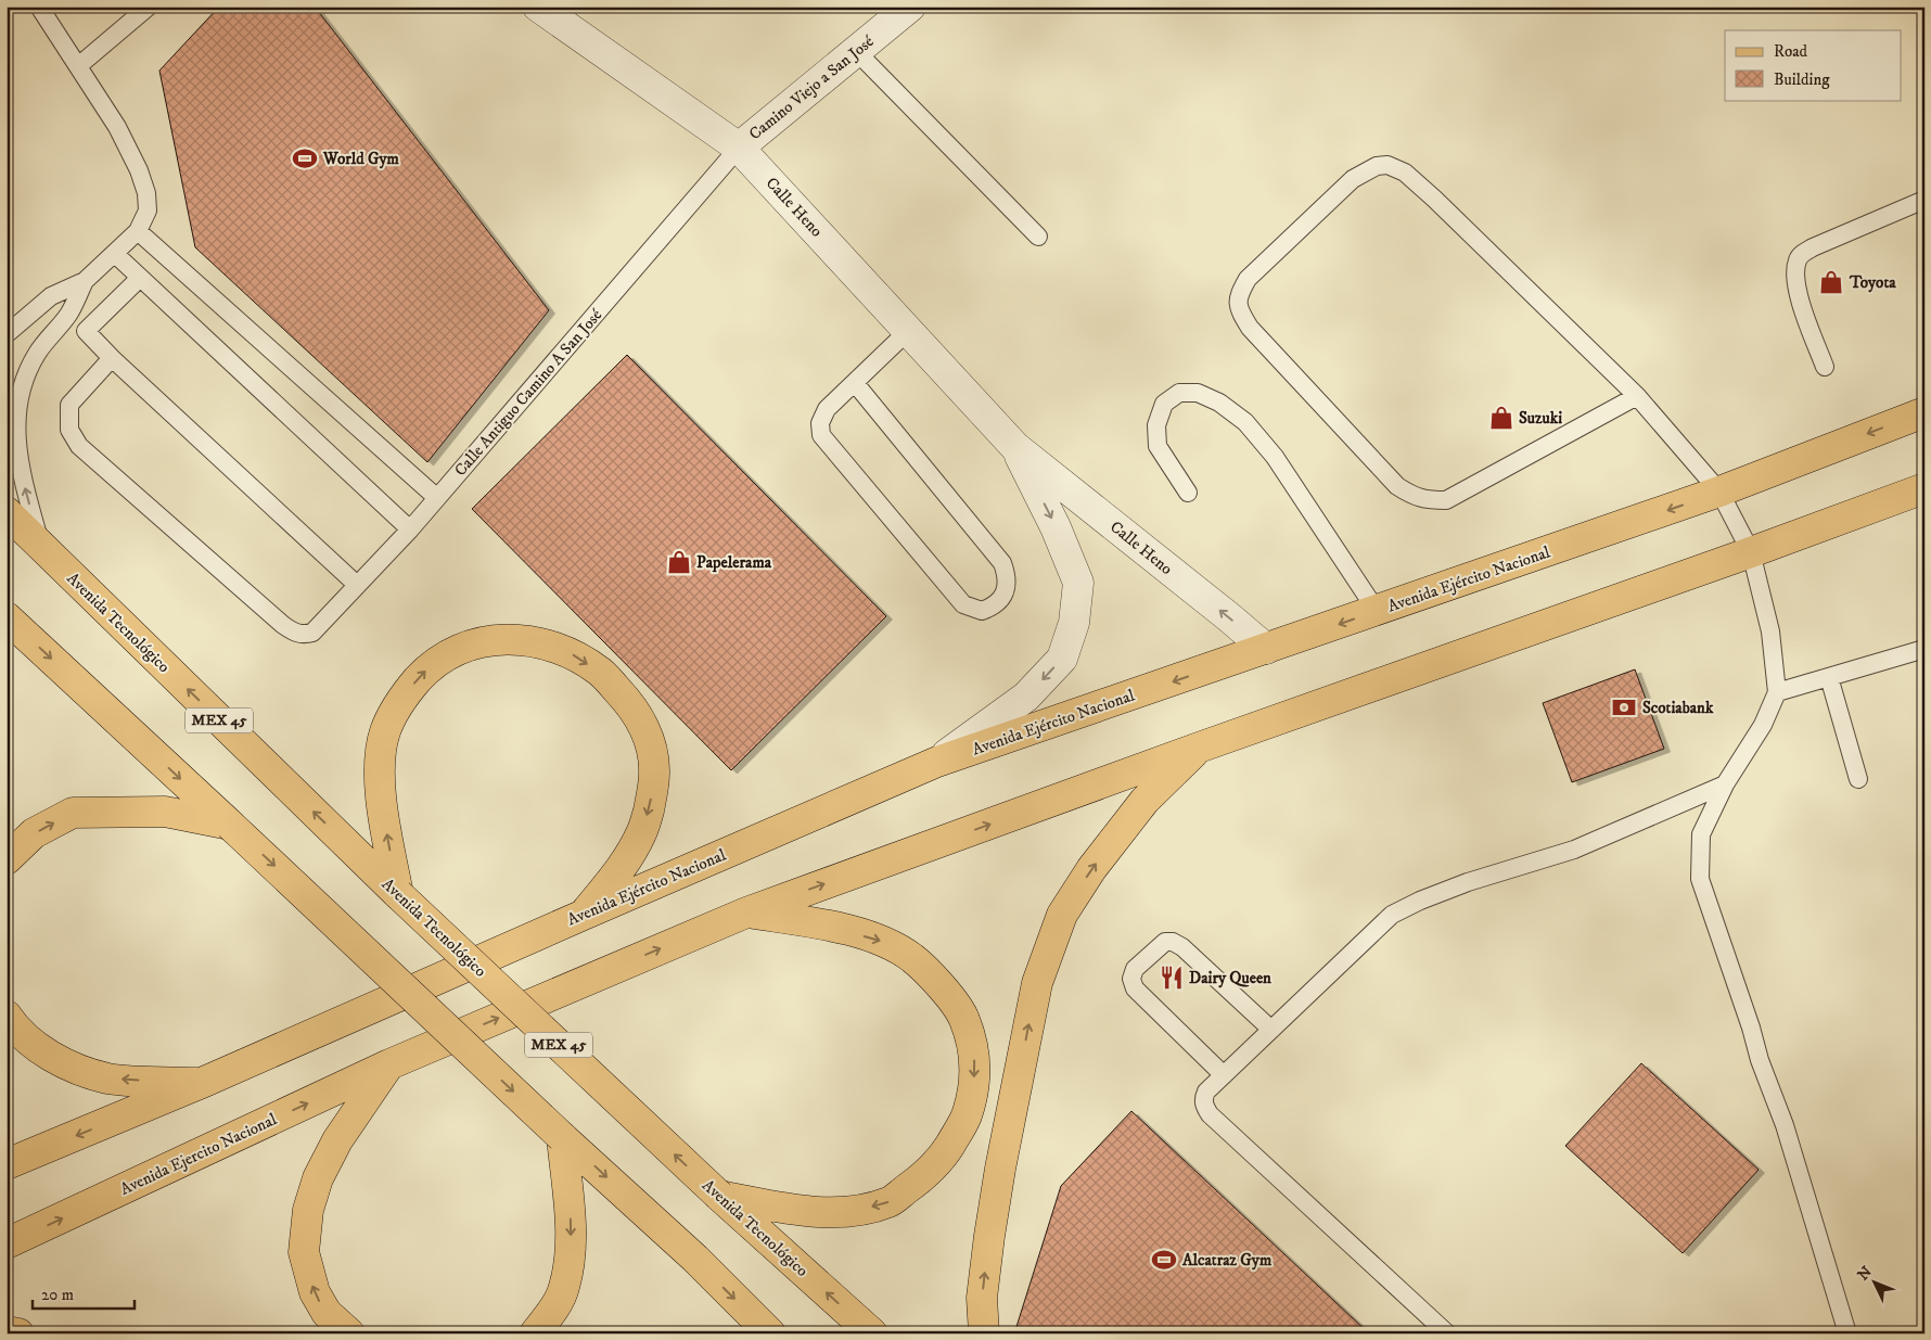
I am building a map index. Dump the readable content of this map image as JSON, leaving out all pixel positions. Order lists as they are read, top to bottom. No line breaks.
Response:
{"streets":{"main road":["Avenida Ejército Nacional","Avenida Tecnológico","MEX 45","Avenida Ejercito Nacional"],"street":["Camino Viejo a San José","Calle Heno"],"lane":["Calle Antiguo Camino A San José"]},"crossings":[["Camino Viejo a San José","Calle Heno"],["Camino Viejo a San José","Calle Antiguo Camino A San José"],["Calle Heno","Calle Antiguo Camino A San José"],["Calle Heno","Avenida Ejército Nacional"]],"places":{"sports":["World Gym","Alcatraz Gym"],"shop":["Toyota","Suzuki","Papelerama"],"bank":["Scotiabank"],"restaurant":["Dairy Queen"]},"legend":["Road","Building"],"scale_bar":"20 m","north":"top left"}
